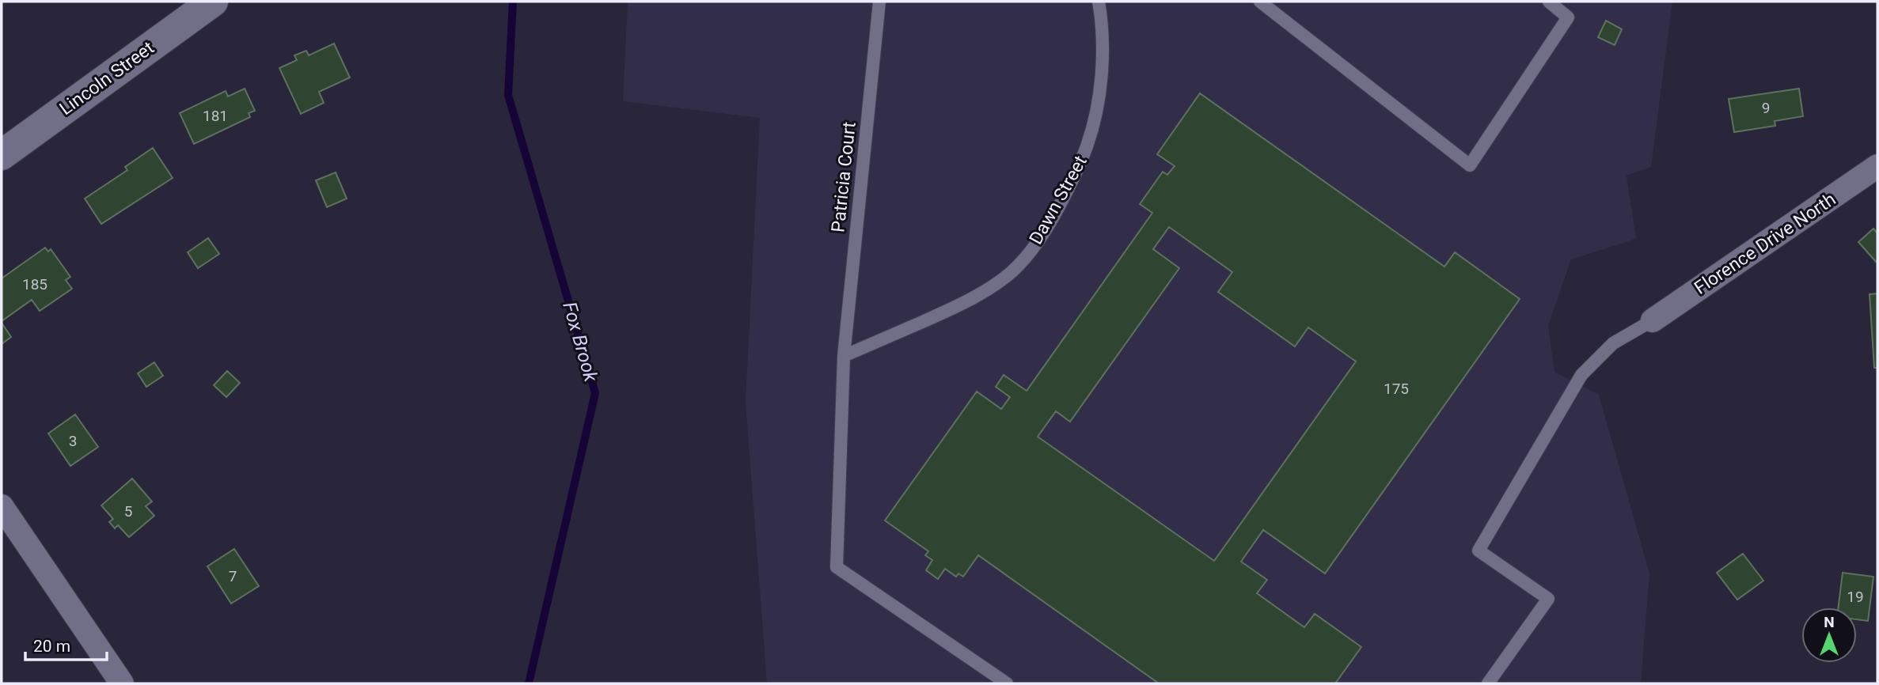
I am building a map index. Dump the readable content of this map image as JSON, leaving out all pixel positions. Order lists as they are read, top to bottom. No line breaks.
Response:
{"streets":{"main road":["Lincoln Street"],"street":["Florence Drive North"],"lane":["Patricia Court","Dawn Street"]},"crossings":[["Patricia Court","Dawn Street"]],"water":["Fox Brook"],"house_numbers":["9","181","185","175","3","5","7","19"],"scale_bar":"20 m","north":"top"}
